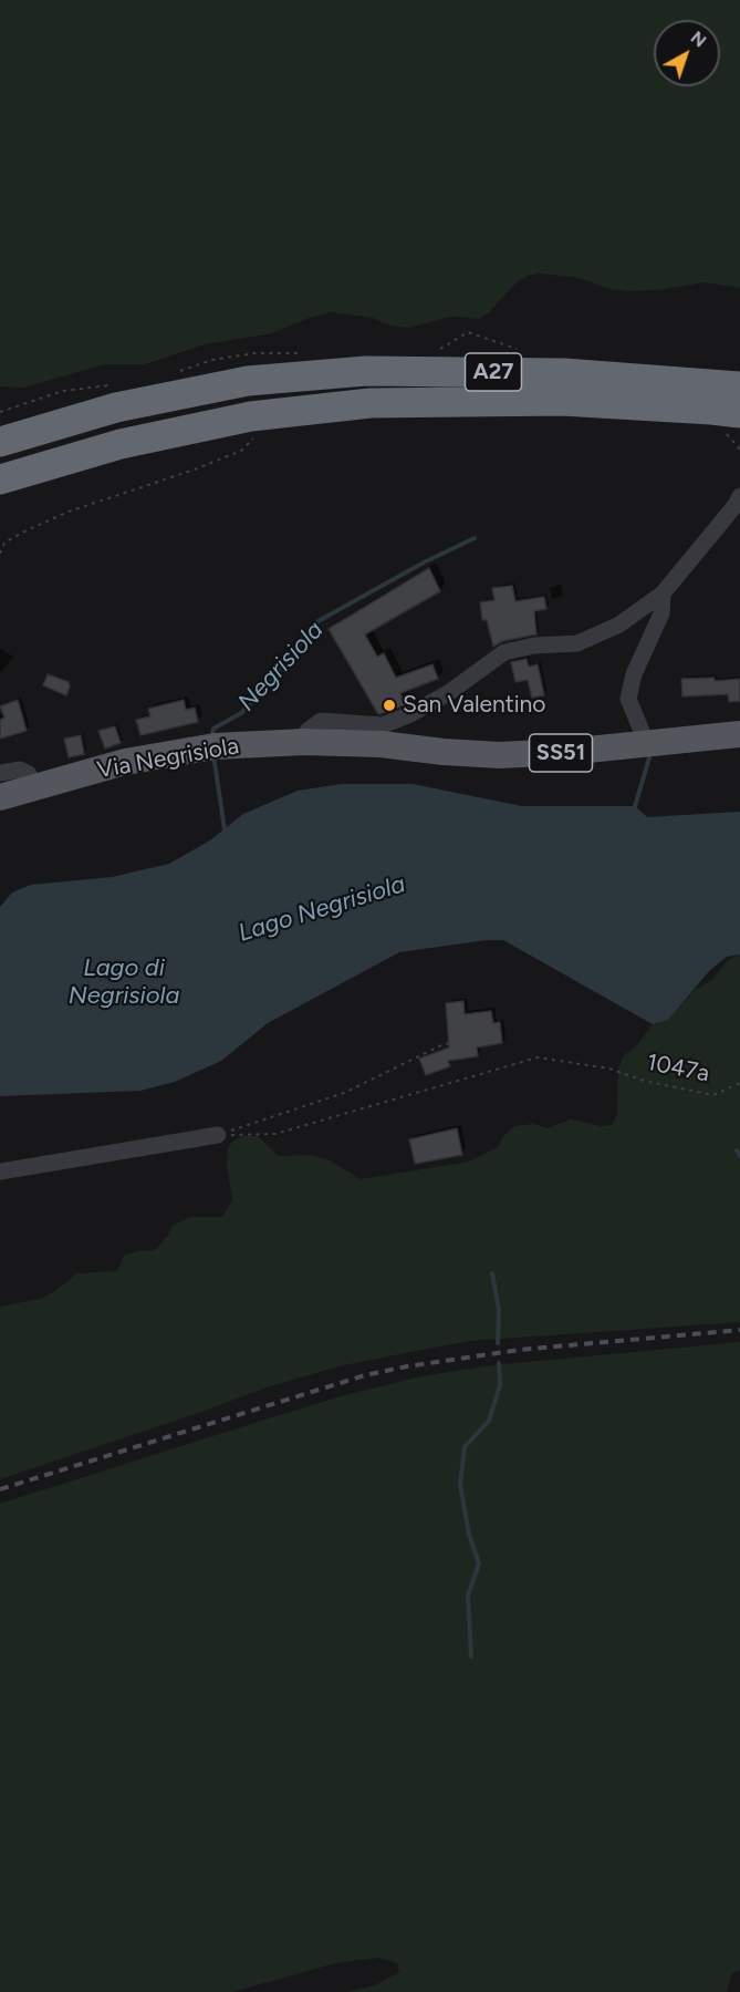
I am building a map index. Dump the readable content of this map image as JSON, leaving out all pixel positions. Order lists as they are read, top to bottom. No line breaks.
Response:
{"streets":{"highway":["A27"],"main road":["SS51","Via Negrisiola"],"path":["1047a"]},"crossings":[["SS51","Via Negrisiola"]],"water":["Negrisiola","Lago Negrisiola","Lago di Negrisiola"],"places":["San Valentino"],"north":"top right"}
